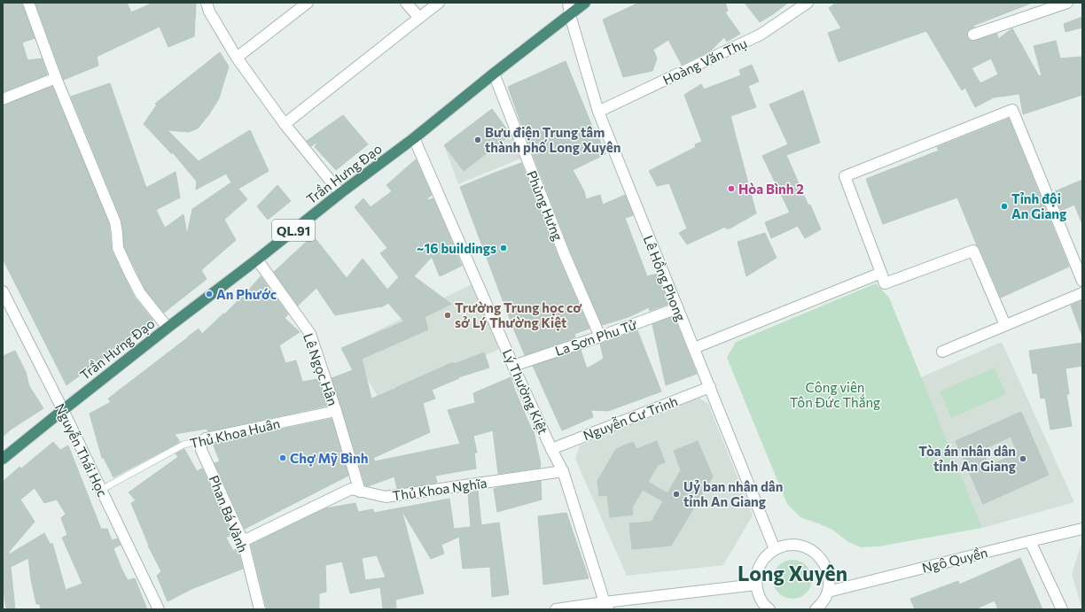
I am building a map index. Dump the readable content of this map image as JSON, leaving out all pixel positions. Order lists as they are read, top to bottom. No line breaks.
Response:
{"streets":{"highway":["Trần Hưng Đạo","QL.91"],"street":["Hoàng Văn Thụ","Phùng Hưng","Lê Hồng Phong","La Sơn Phu Tử","Lê Ngọc Hân","Lý Thường Kiệt","Nguyễn Cư Trinh","Thủ Khoa Huân","Nguyễn Thái Học","Thủ Khoa Nghĩa","Phan Bá Vành","Ngô Quyền"]},"crossings":[["Hoàng Văn Thụ","Lê Hồng Phong"],["Trần Hưng Đạo","Phùng Hưng"],["Trần Hưng Đạo","Lê Hồng Phong"],["Trần Hưng Đạo","Lê Ngọc Hân"],["Trần Hưng Đạo","Lý Thường Kiệt"],["Trần Hưng Đạo","Nguyễn Thái Học"],["Phùng Hưng","La Sơn Phu Tử"],["Lê Hồng Phong","La Sơn Phu Tử"],["Lê Hồng Phong","Nguyễn Cư Trinh"],["La Sơn Phu Tử","Lý Thường Kiệt"],["Lê Ngọc Hân","Thủ Khoa Huân"],["Lê Ngọc Hân","Thủ Khoa Nghĩa"],["Lý Thường Kiệt","Nguyễn Cư Trinh"],["Lý Thường Kiệt","Thủ Khoa Nghĩa"],["Thủ Khoa Huân","Nguyễn Thái Học"],["Thủ Khoa Huân","Phan Bá Vành"],["Thủ Khoa Nghĩa","Phan Bá Vành"]],"districts":["Long Xuyên"],"parks":["Công viên Tôn Đức Thắng"],"places":["Bưu điện Trung tâm thành phố Long Xuyên","Hòa Bình 2","Tỉnh đội An Giang","~16 buildings","An Phước","Trường Trung học cơ sở Lý Thường Kiệt","Chợ Mỹ Bình","Tòa án nhân dân tỉnh An Giang","Uỷ ban nhân dân tỉnh An Giang"]}
